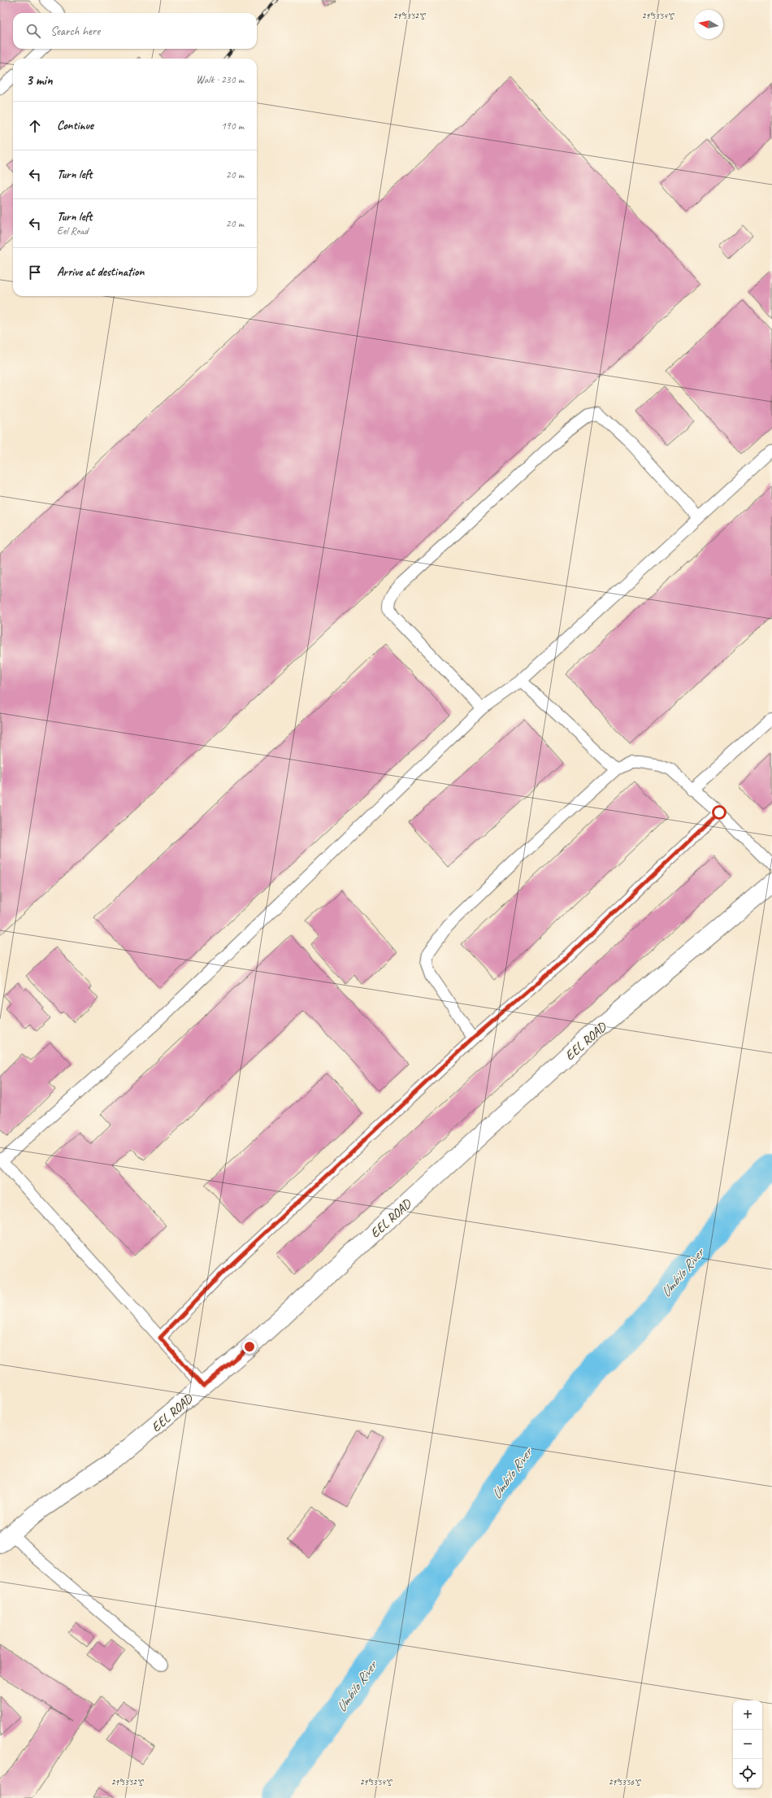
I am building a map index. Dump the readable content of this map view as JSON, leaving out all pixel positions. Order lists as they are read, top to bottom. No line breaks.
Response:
{"streets":{"street":["EEL ROAD"]},"water":["Umbilo River"],"north":"left","page":{"search":"Search here","heading":["3 min","Walk · 230 m"],"list":[["Continue","190 m"],["Turn left","20 m"],["Turn left","Eel Road","20 m"],"Arrive at destination"],"map_buttons":["+","−"]},"coordinates":["29°53'52\"S","29°53'54\"S","29°53'56\"S"]}
